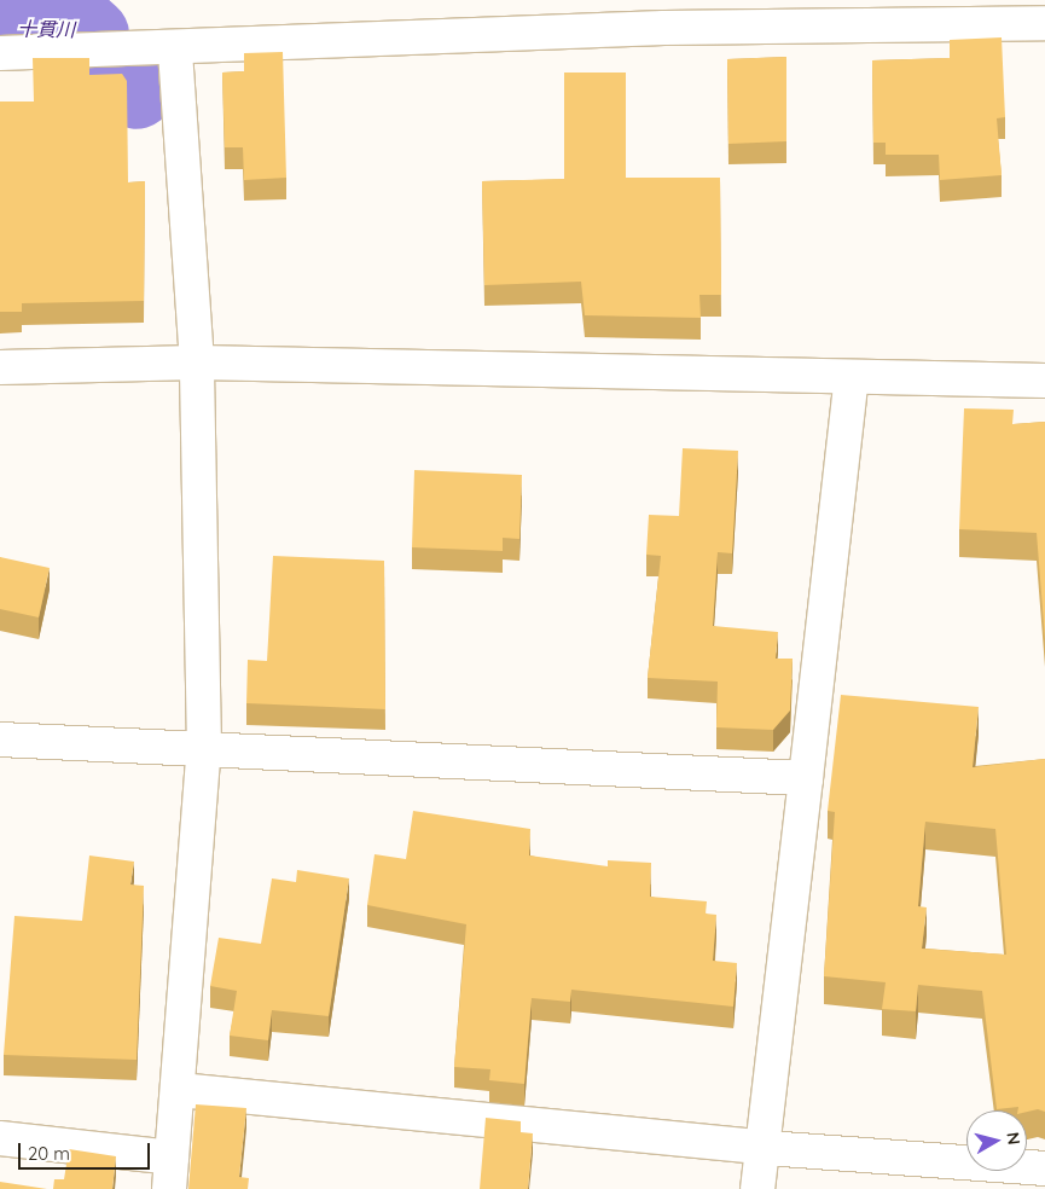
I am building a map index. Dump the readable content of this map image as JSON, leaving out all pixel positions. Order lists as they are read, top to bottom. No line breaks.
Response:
{"water":["十貫川"],"scale_bar":"20 m","north":"right"}
